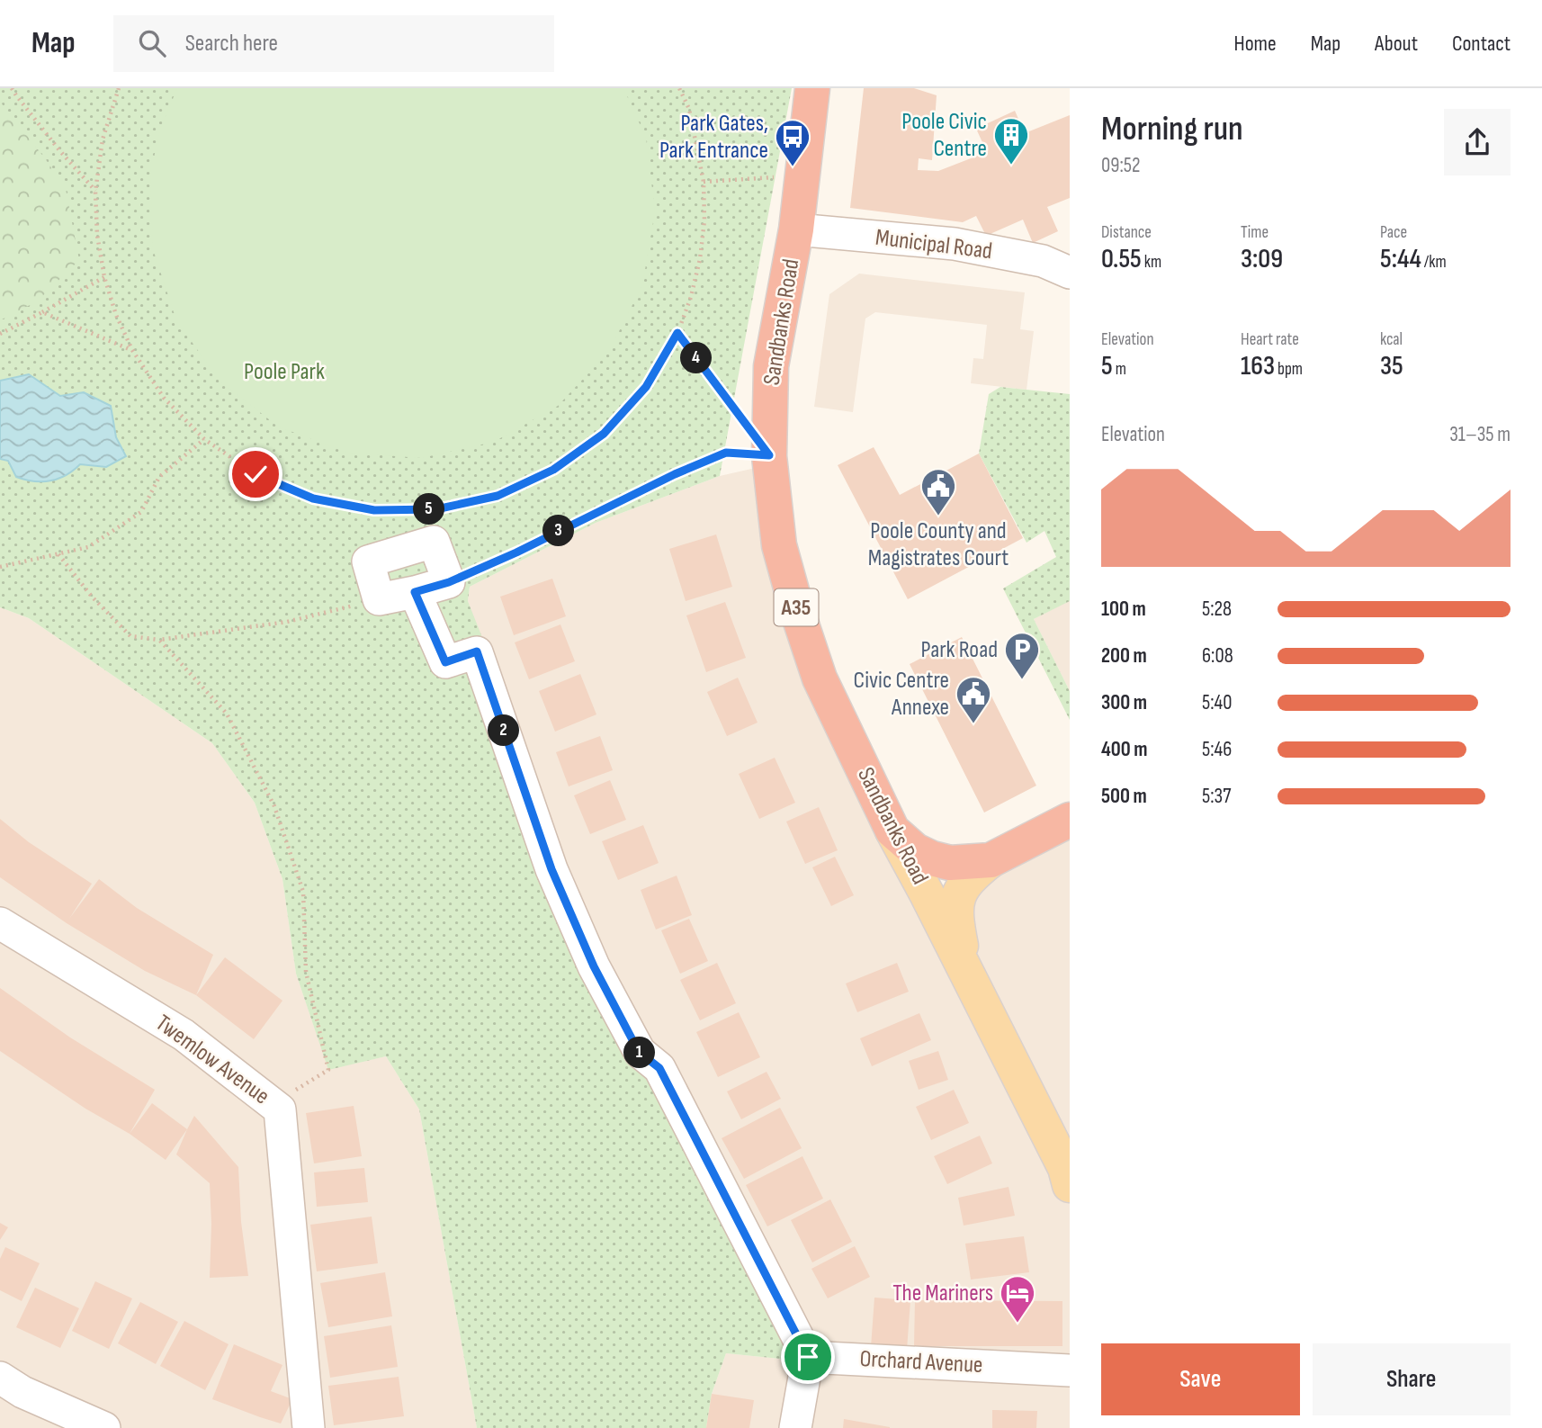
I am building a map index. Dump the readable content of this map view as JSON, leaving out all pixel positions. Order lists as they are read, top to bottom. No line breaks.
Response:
{"streets":{"highway":["Sandbanks Road","A35"],"street":["Municipal Road","Twemlow Avenue","Orchard Avenue"]},"crossings":[["Municipal Road","Sandbanks Road"],["Sandbanks Road","A35"]],"parks":["Poole Park"],"places":{"building":["Poole Civic Centre"],"bus stop":["Park Gates, Park Entrance"],"public building":["Poole County and Magistrates Court","Civic Centre Annexe"],"parking":["Park Road"],"hotel":["The Mariners"]},"page":{"header":"Map","search":"Search here","nav":["Home","Map","About","Contact"],"heading":["Morning run","09:52"],"stats":[["Distance","0.55 km"],["Time","3:09"],["Pace","5:44 /km"],["Elevation","5 m"],["Heart rate","163 bpm"],["kcal","35"]],"pins":["4","5","3","2","1"],"chart":["Elevation","31–35 m"],"list":[{"name":"100 m","note":"5:28"},{"name":"200 m","note":"6:08"},{"name":"300 m","note":"5:40"},{"name":"400 m","note":"5:46"},{"name":"500 m","note":"5:37"}],"buttons":["Save","Share"]}}
